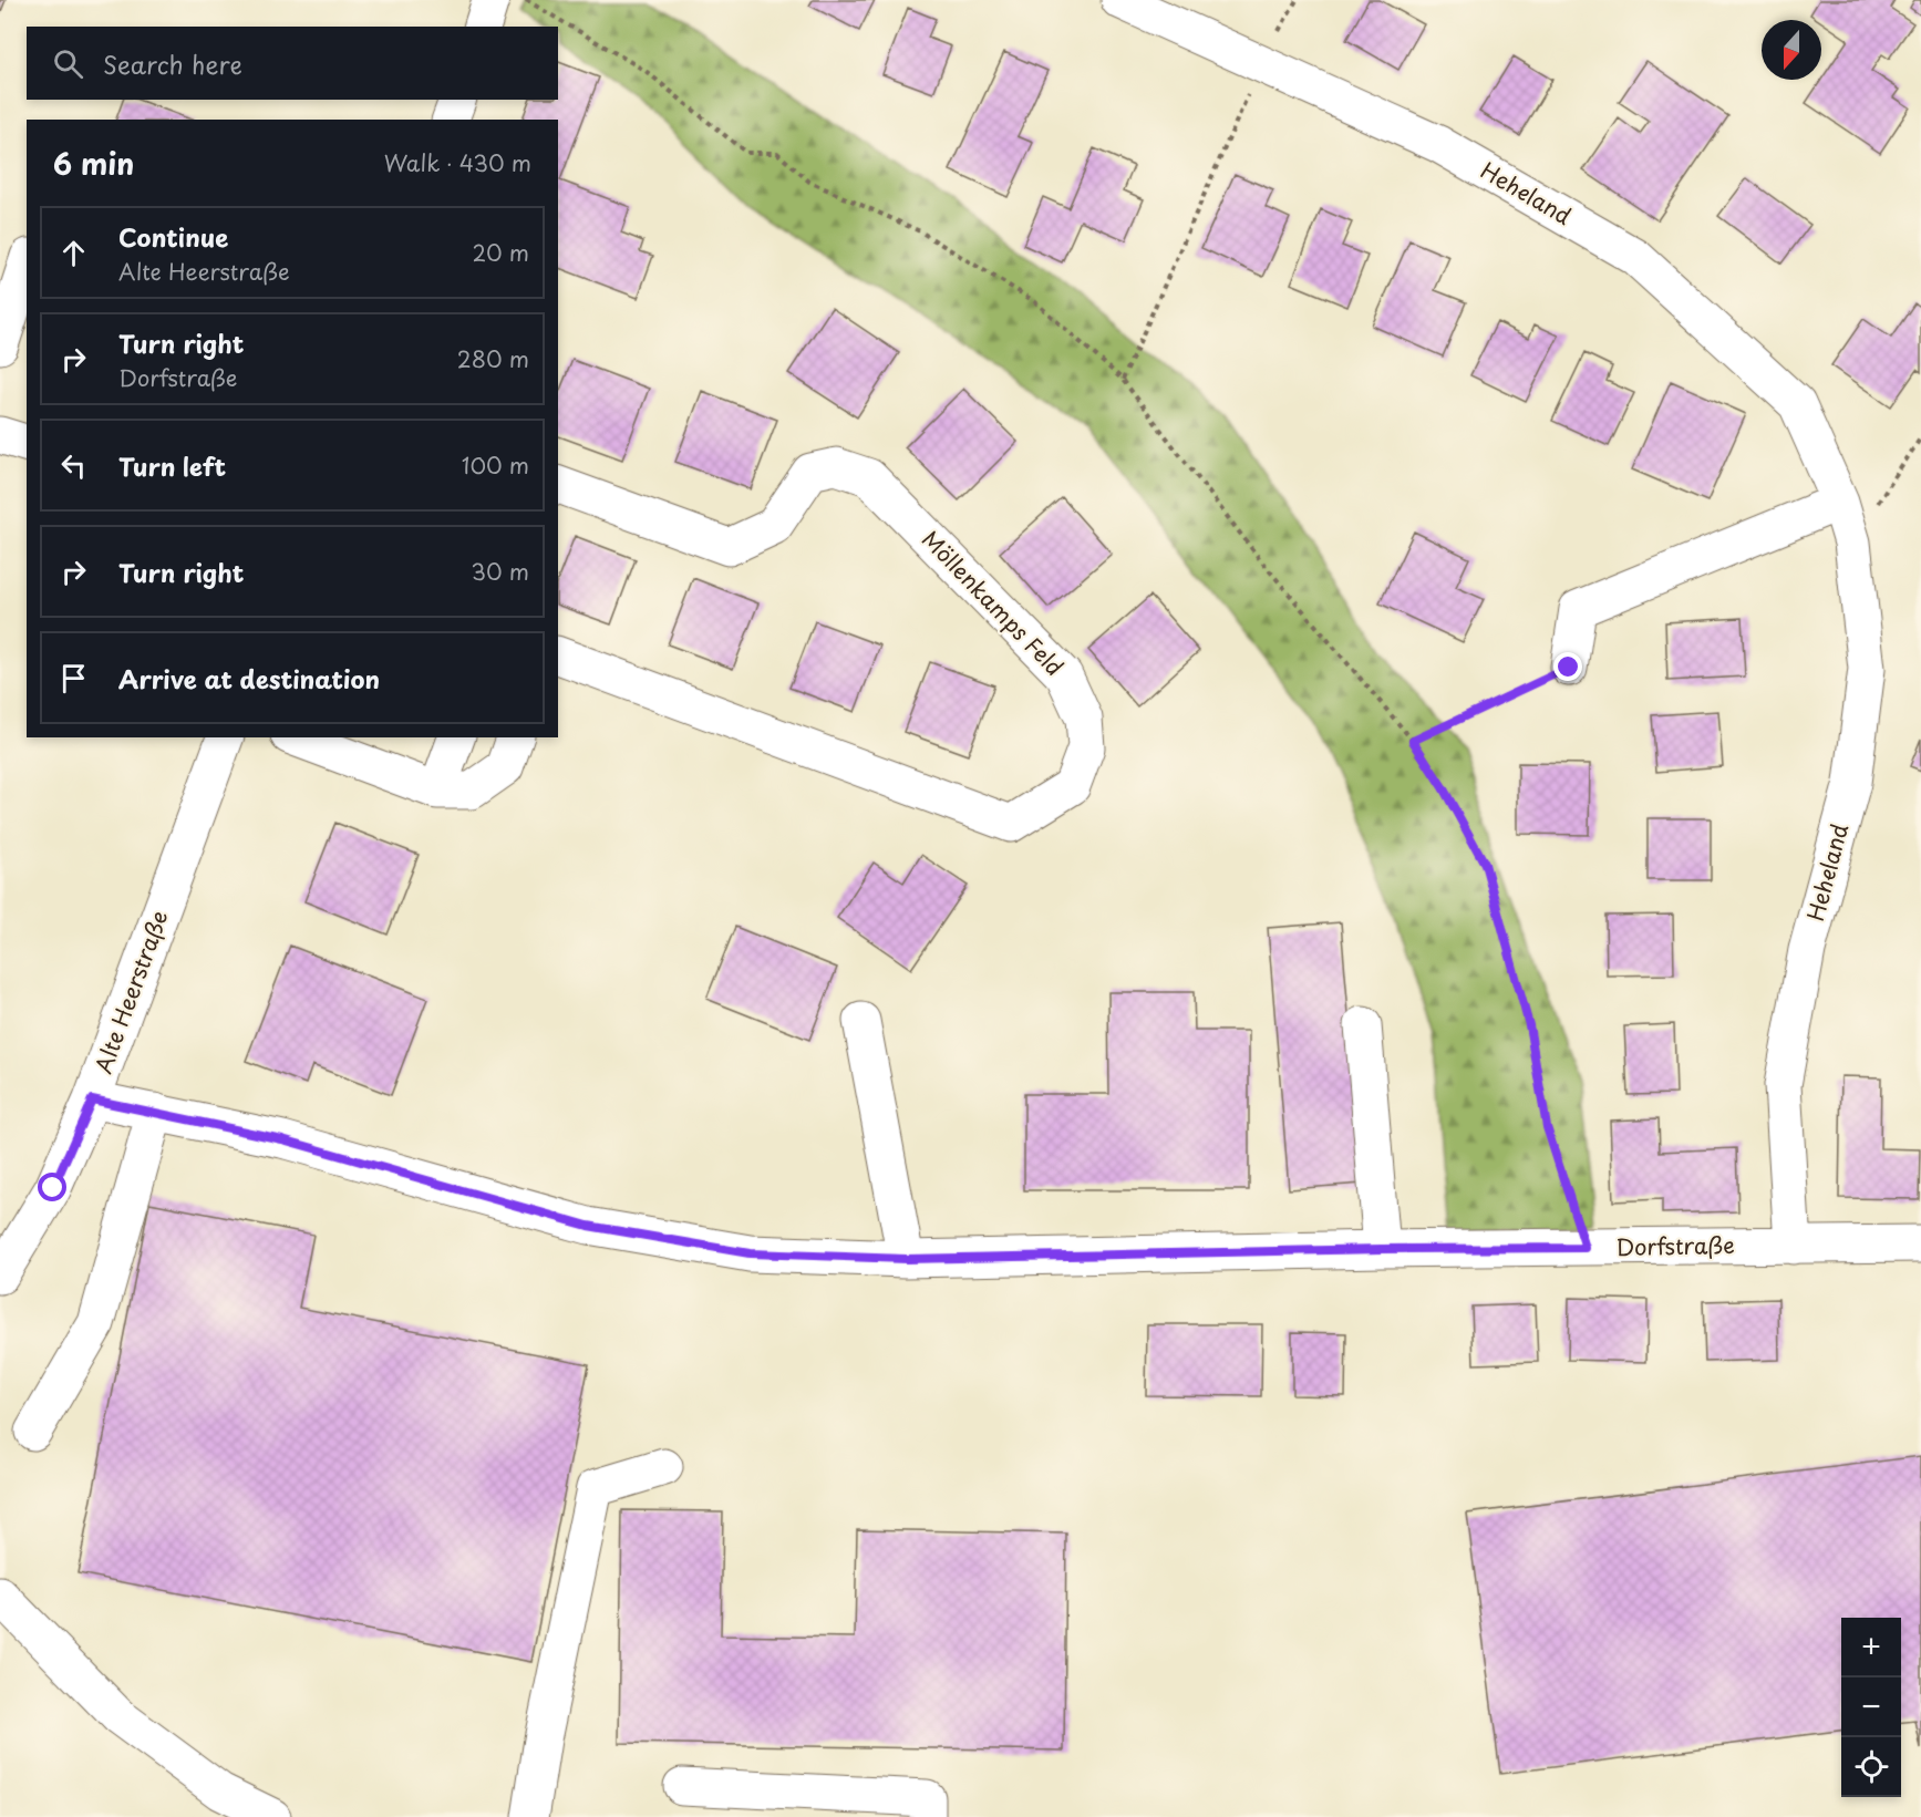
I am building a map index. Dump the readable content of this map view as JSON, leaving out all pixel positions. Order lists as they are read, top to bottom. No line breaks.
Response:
{"streets":{"street":["Heheland","Möllenkamps Feld","Alte Heerstraße","Dorfstraße"]},"crossings":[["Heheland","Dorfstraße"],["Alte Heerstraße","Dorfstraße"]],"north":"bottom","page":{"search":"Search here","heading":["6 min","Walk · 430 m"],"list":[["Continue","Alte Heerstraße","20 m"],["Turn right","Dorfstraße","280 m"],["Turn left","100 m"],["Turn right","30 m"],"Arrive at destination"],"map_buttons":["+","−"]}}
